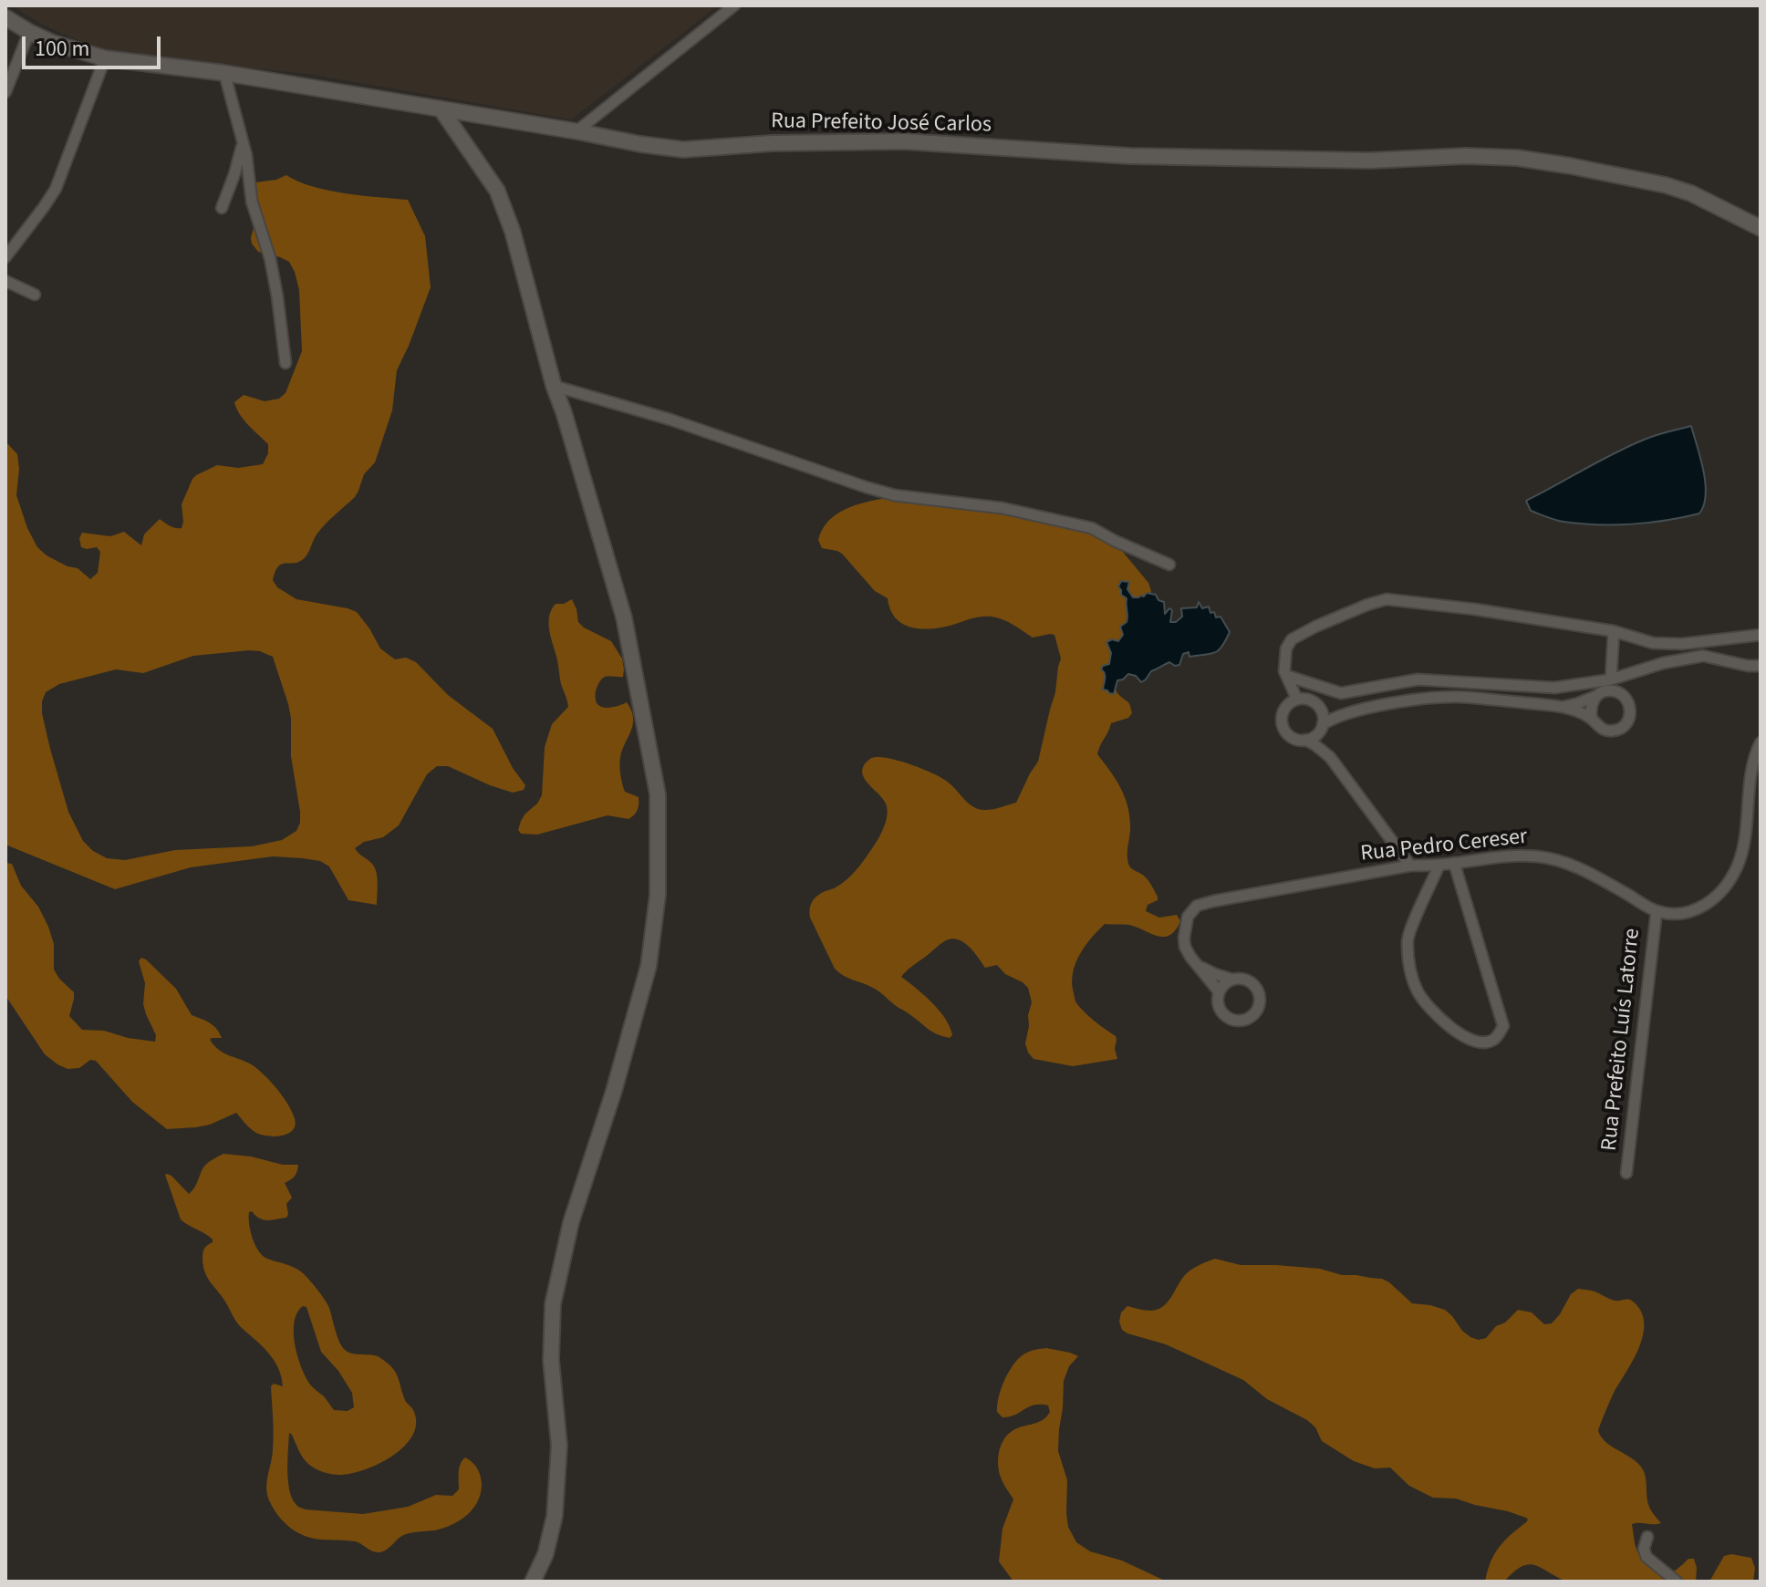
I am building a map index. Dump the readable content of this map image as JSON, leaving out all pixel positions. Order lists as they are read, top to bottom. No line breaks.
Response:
{"streets":{"main road":["Rua Prefeito José Carlos"],"street":["Rua Pedro Cereser","Rua Prefeito Luís Latorre"]},"crossings":[["Rua Pedro Cereser","Rua Prefeito Luís Latorre"]],"scale_bar":"100 m"}
